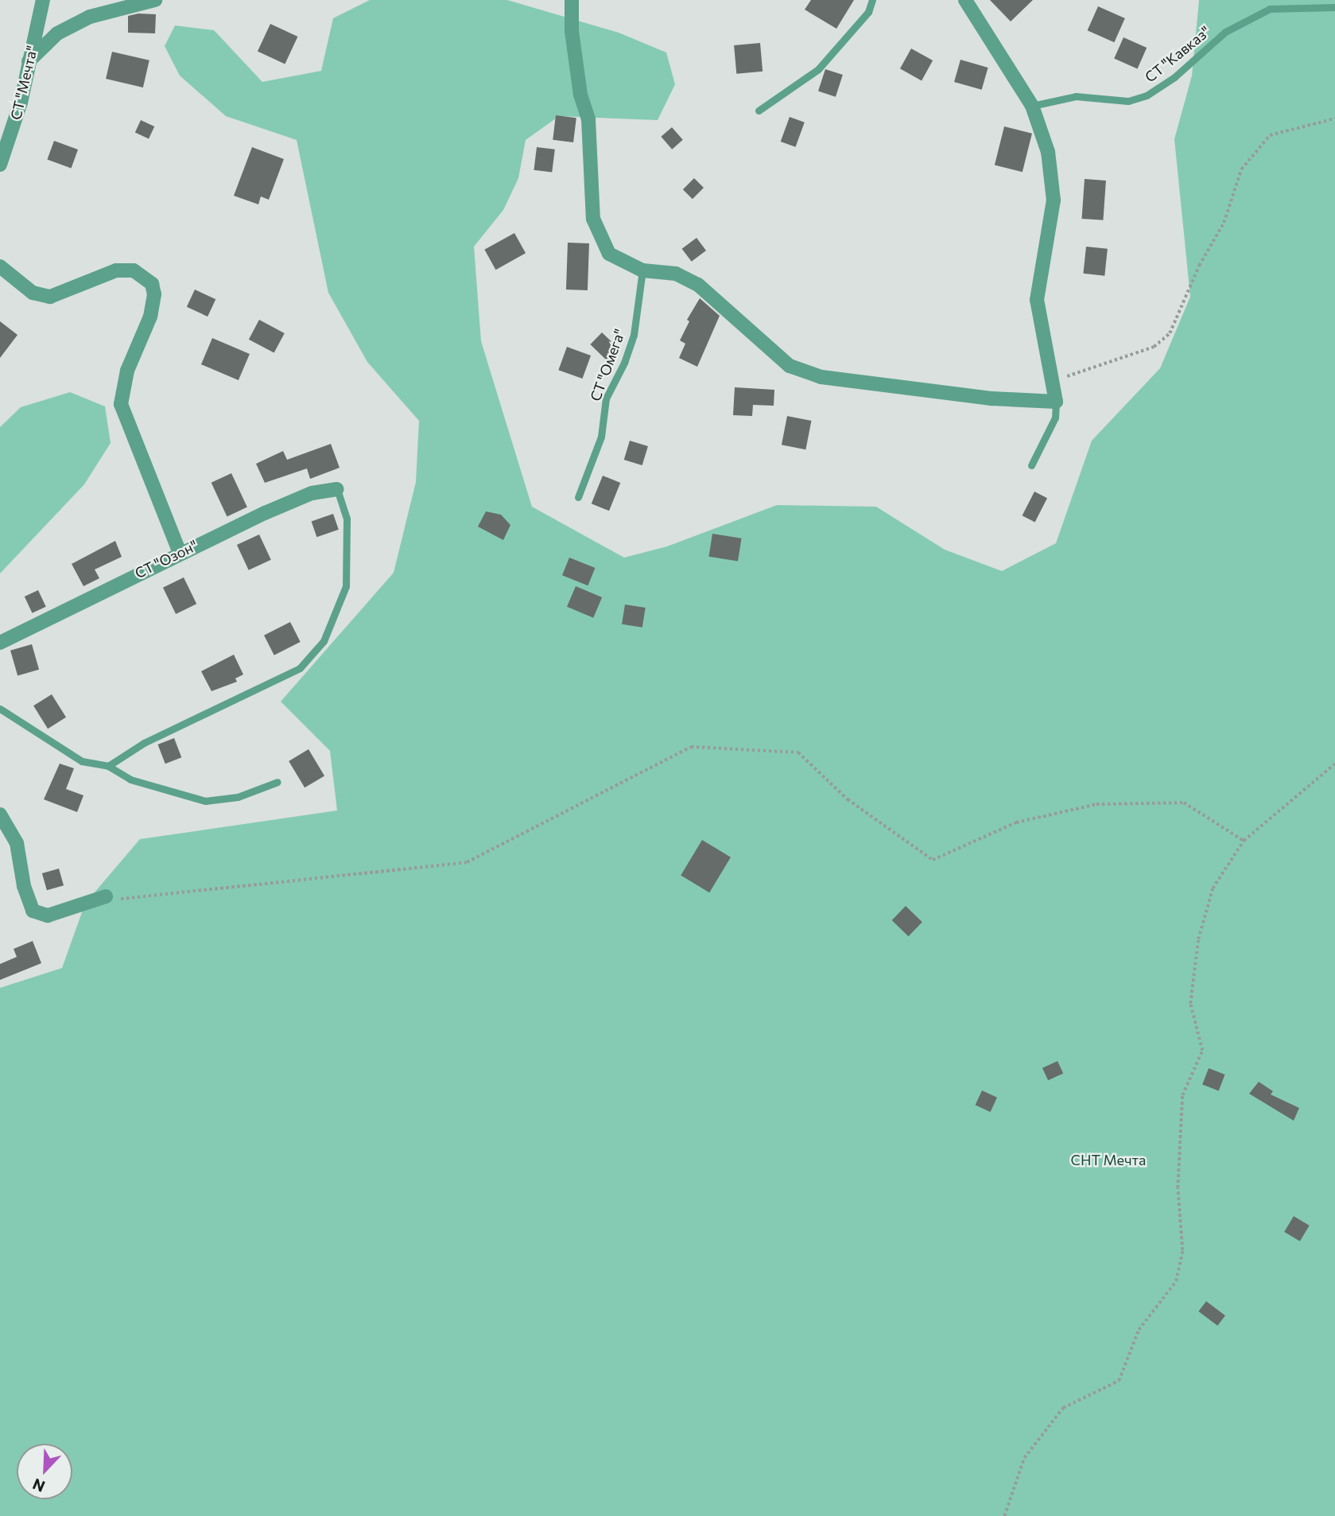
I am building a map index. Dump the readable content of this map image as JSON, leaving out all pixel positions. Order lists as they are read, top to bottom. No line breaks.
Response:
{"streets":{"street":["СТ \"Мечта\"","СТ \"Озон\""],"lane":["СТ \"Кавказ\"","СТ \"Омега\""]},"parks":["СНТ Мечта"],"north":"bottom left"}
